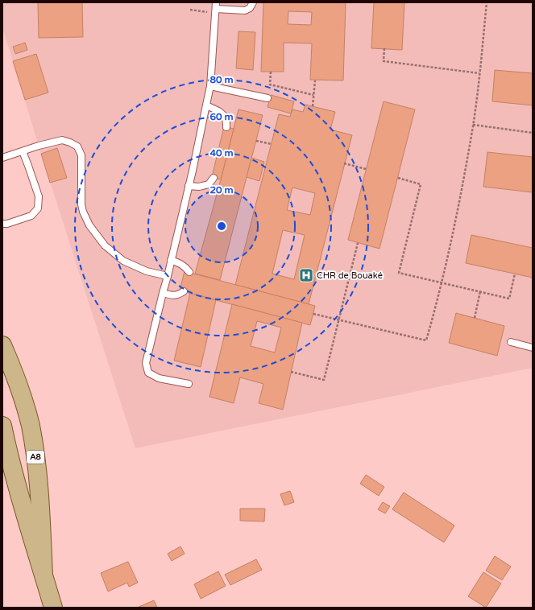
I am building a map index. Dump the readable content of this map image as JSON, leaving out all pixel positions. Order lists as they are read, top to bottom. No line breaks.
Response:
{"streets":{"main road":["A8"]},"places":{"hospital":["CHR de Bouaké"]},"rings":["80 m","60 m","40 m","20 m"]}
